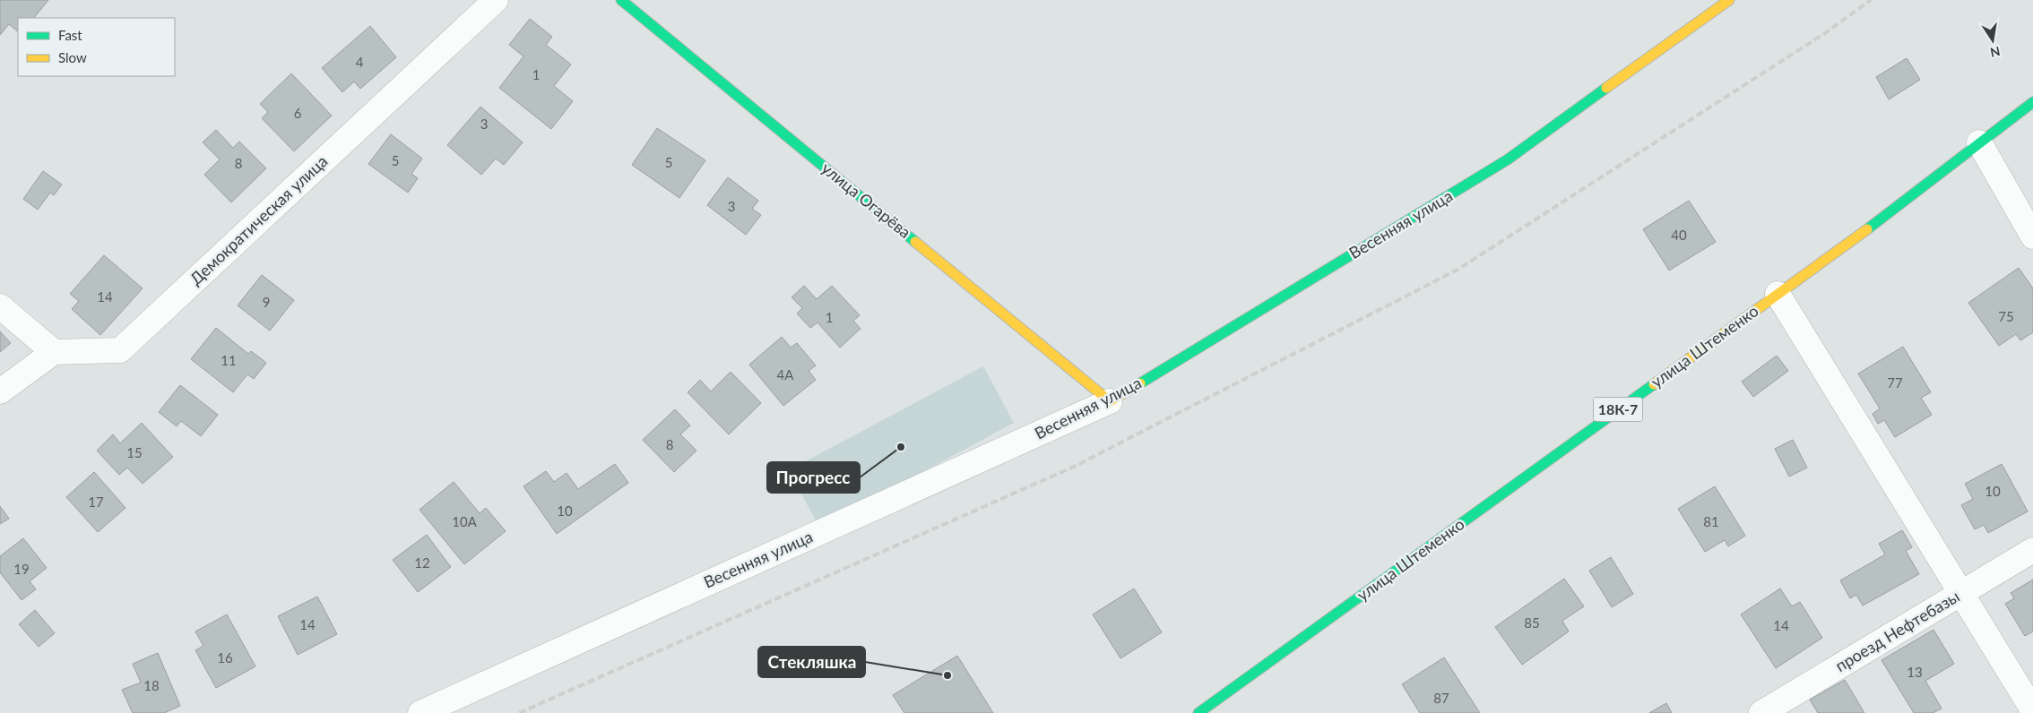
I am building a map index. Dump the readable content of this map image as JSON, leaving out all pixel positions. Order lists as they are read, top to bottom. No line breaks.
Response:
{"streets":{"main road":["улица Огарёва","Весенняя улица","улица Штеменко","18К-7"],"street":["Демократическая улица","проезд Нефтебазы"]},"crossings":[["улица Огарёва","Весенняя улица"]],"places":["Прогресс","Стекляшка"],"house_numbers":["4","1","6","3","5","5","8","3","40","14","9","75","1","11","4А","77","8","15","10","17","10","10А","81","12","19","85","14","14","16","13","18","87"],"legend":["Fast","Slow"],"north":"bottom"}
